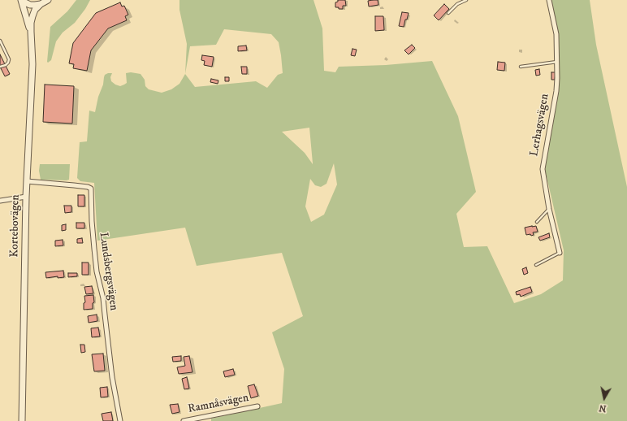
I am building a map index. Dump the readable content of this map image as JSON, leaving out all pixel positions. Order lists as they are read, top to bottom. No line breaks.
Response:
{"streets":{"street":["Lerhagsvägen","Kortebovägen","Lundsbergsvägen","Ramnåsvägen"]},"crossings":[["Kortebovägen","Lundsbergsvägen"]],"north":"bottom"}
